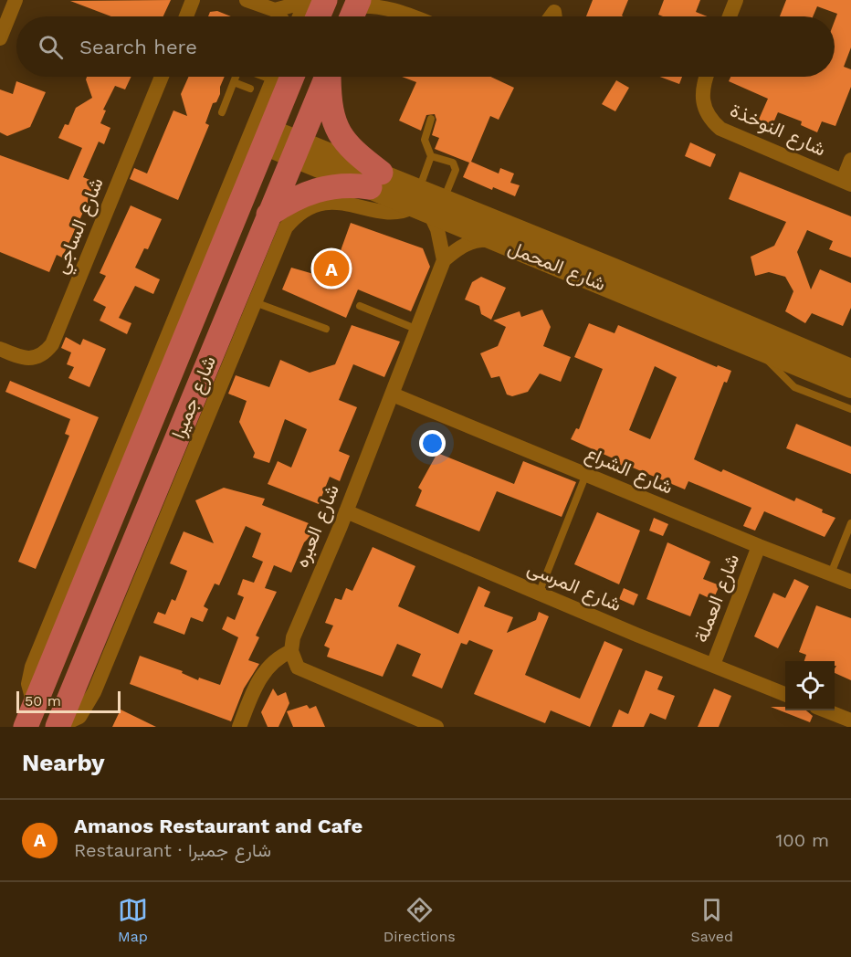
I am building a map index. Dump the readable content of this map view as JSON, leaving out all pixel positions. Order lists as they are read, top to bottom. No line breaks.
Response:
{"streets":{"main road":["شارع جميرا"],"street":["شارع النوخذة","شارع الساجي","شارع المحمل","شارع الشراع","شارع العبره","شارع المرسى","شارع العملة"]},"crossings":[["شارع المحمل","شارع جميرا"],["شارع الشراع","شارع العبره"],["شارع الشراع","شارع العملة"],["شارع العبره","شارع المرسى"],["شارع المرسى","شارع العملة"]],"scale_bar":"50 m","page":{"search":"Search here","pins":"A","scale":"50 m","heading":"Nearby","list":[{"mark":"A","name":"Amanos Restaurant and Cafe","note":"Restaurant · شارع جميرا","value":"100 m"}],"nav":["Map","Directions","Saved"]}}
